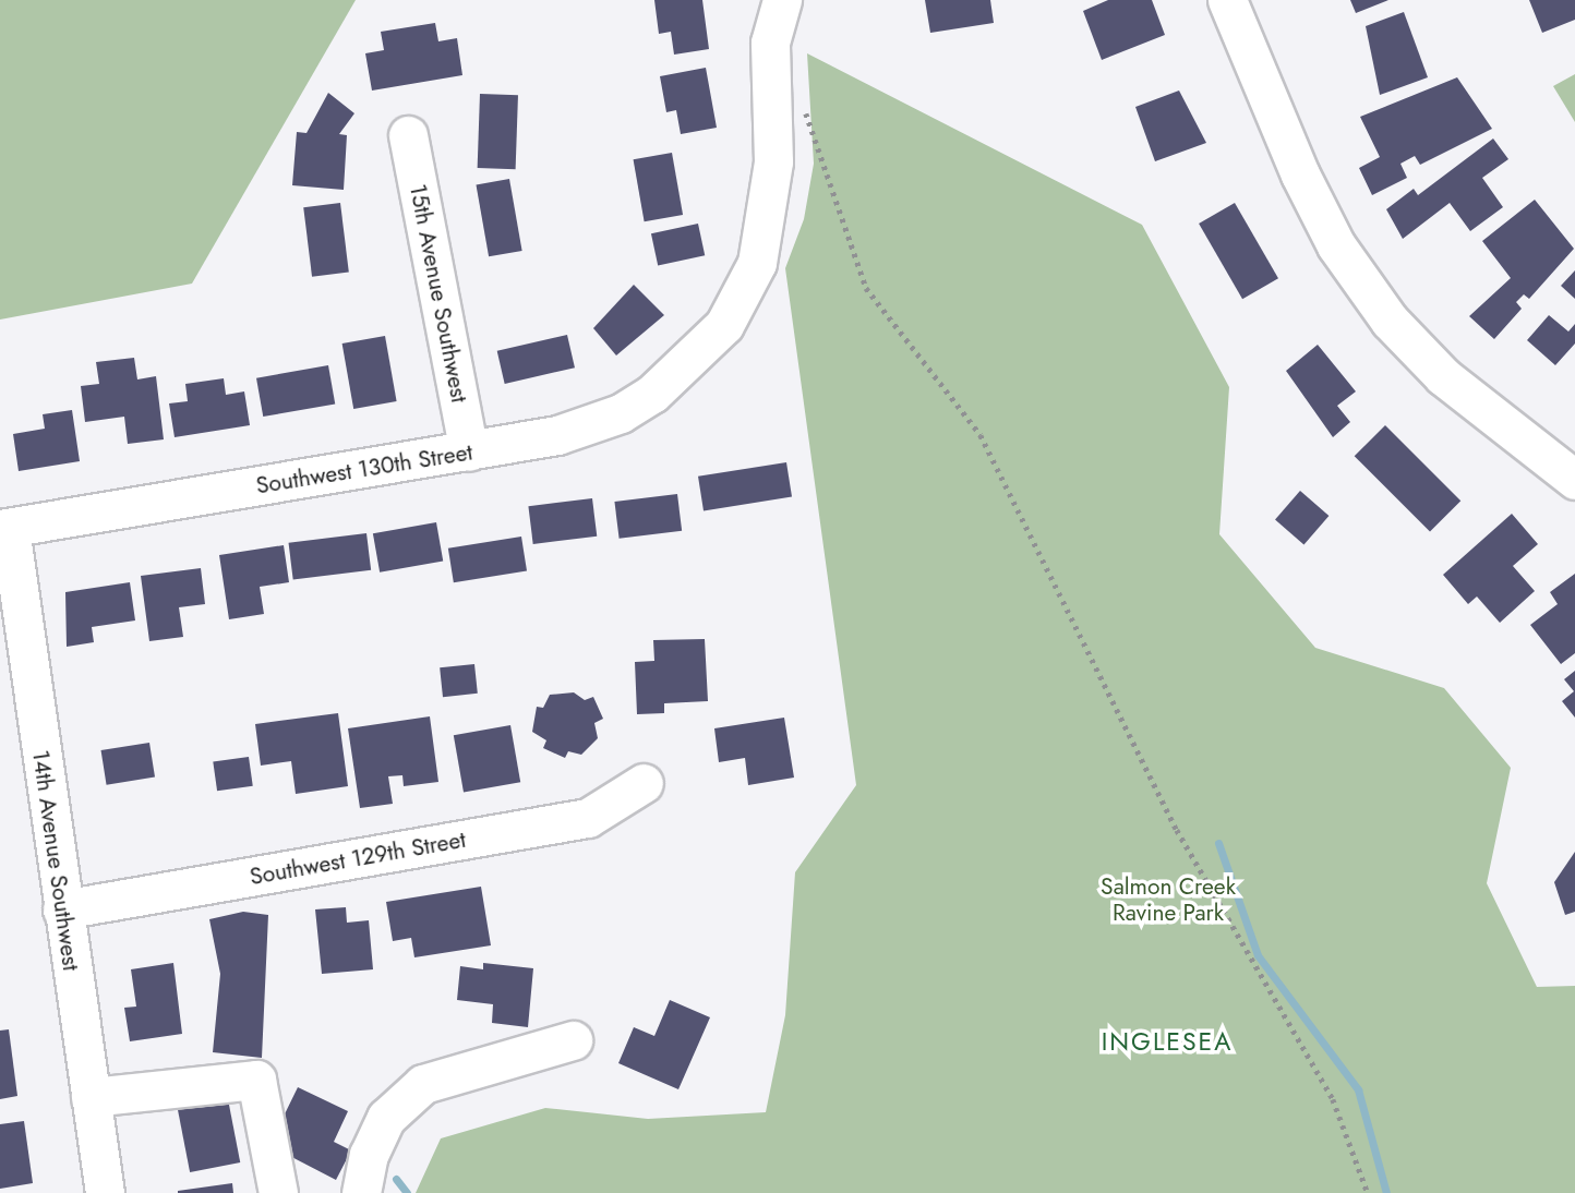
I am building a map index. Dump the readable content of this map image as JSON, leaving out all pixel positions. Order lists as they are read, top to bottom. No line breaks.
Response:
{"streets":{"street":["15th Avenue Southwest","Southwest 130th Street","Southwest 129th Street","14th Avenue Southwest"]},"crossings":[["15th Avenue Southwest","Southwest 130th Street"],["Southwest 130th Street","14th Avenue Southwest"],["Southwest 129th Street","14th Avenue Southwest"]],"districts":["INGLESEA"],"parks":["Salmon Creek Ravine Park"]}
